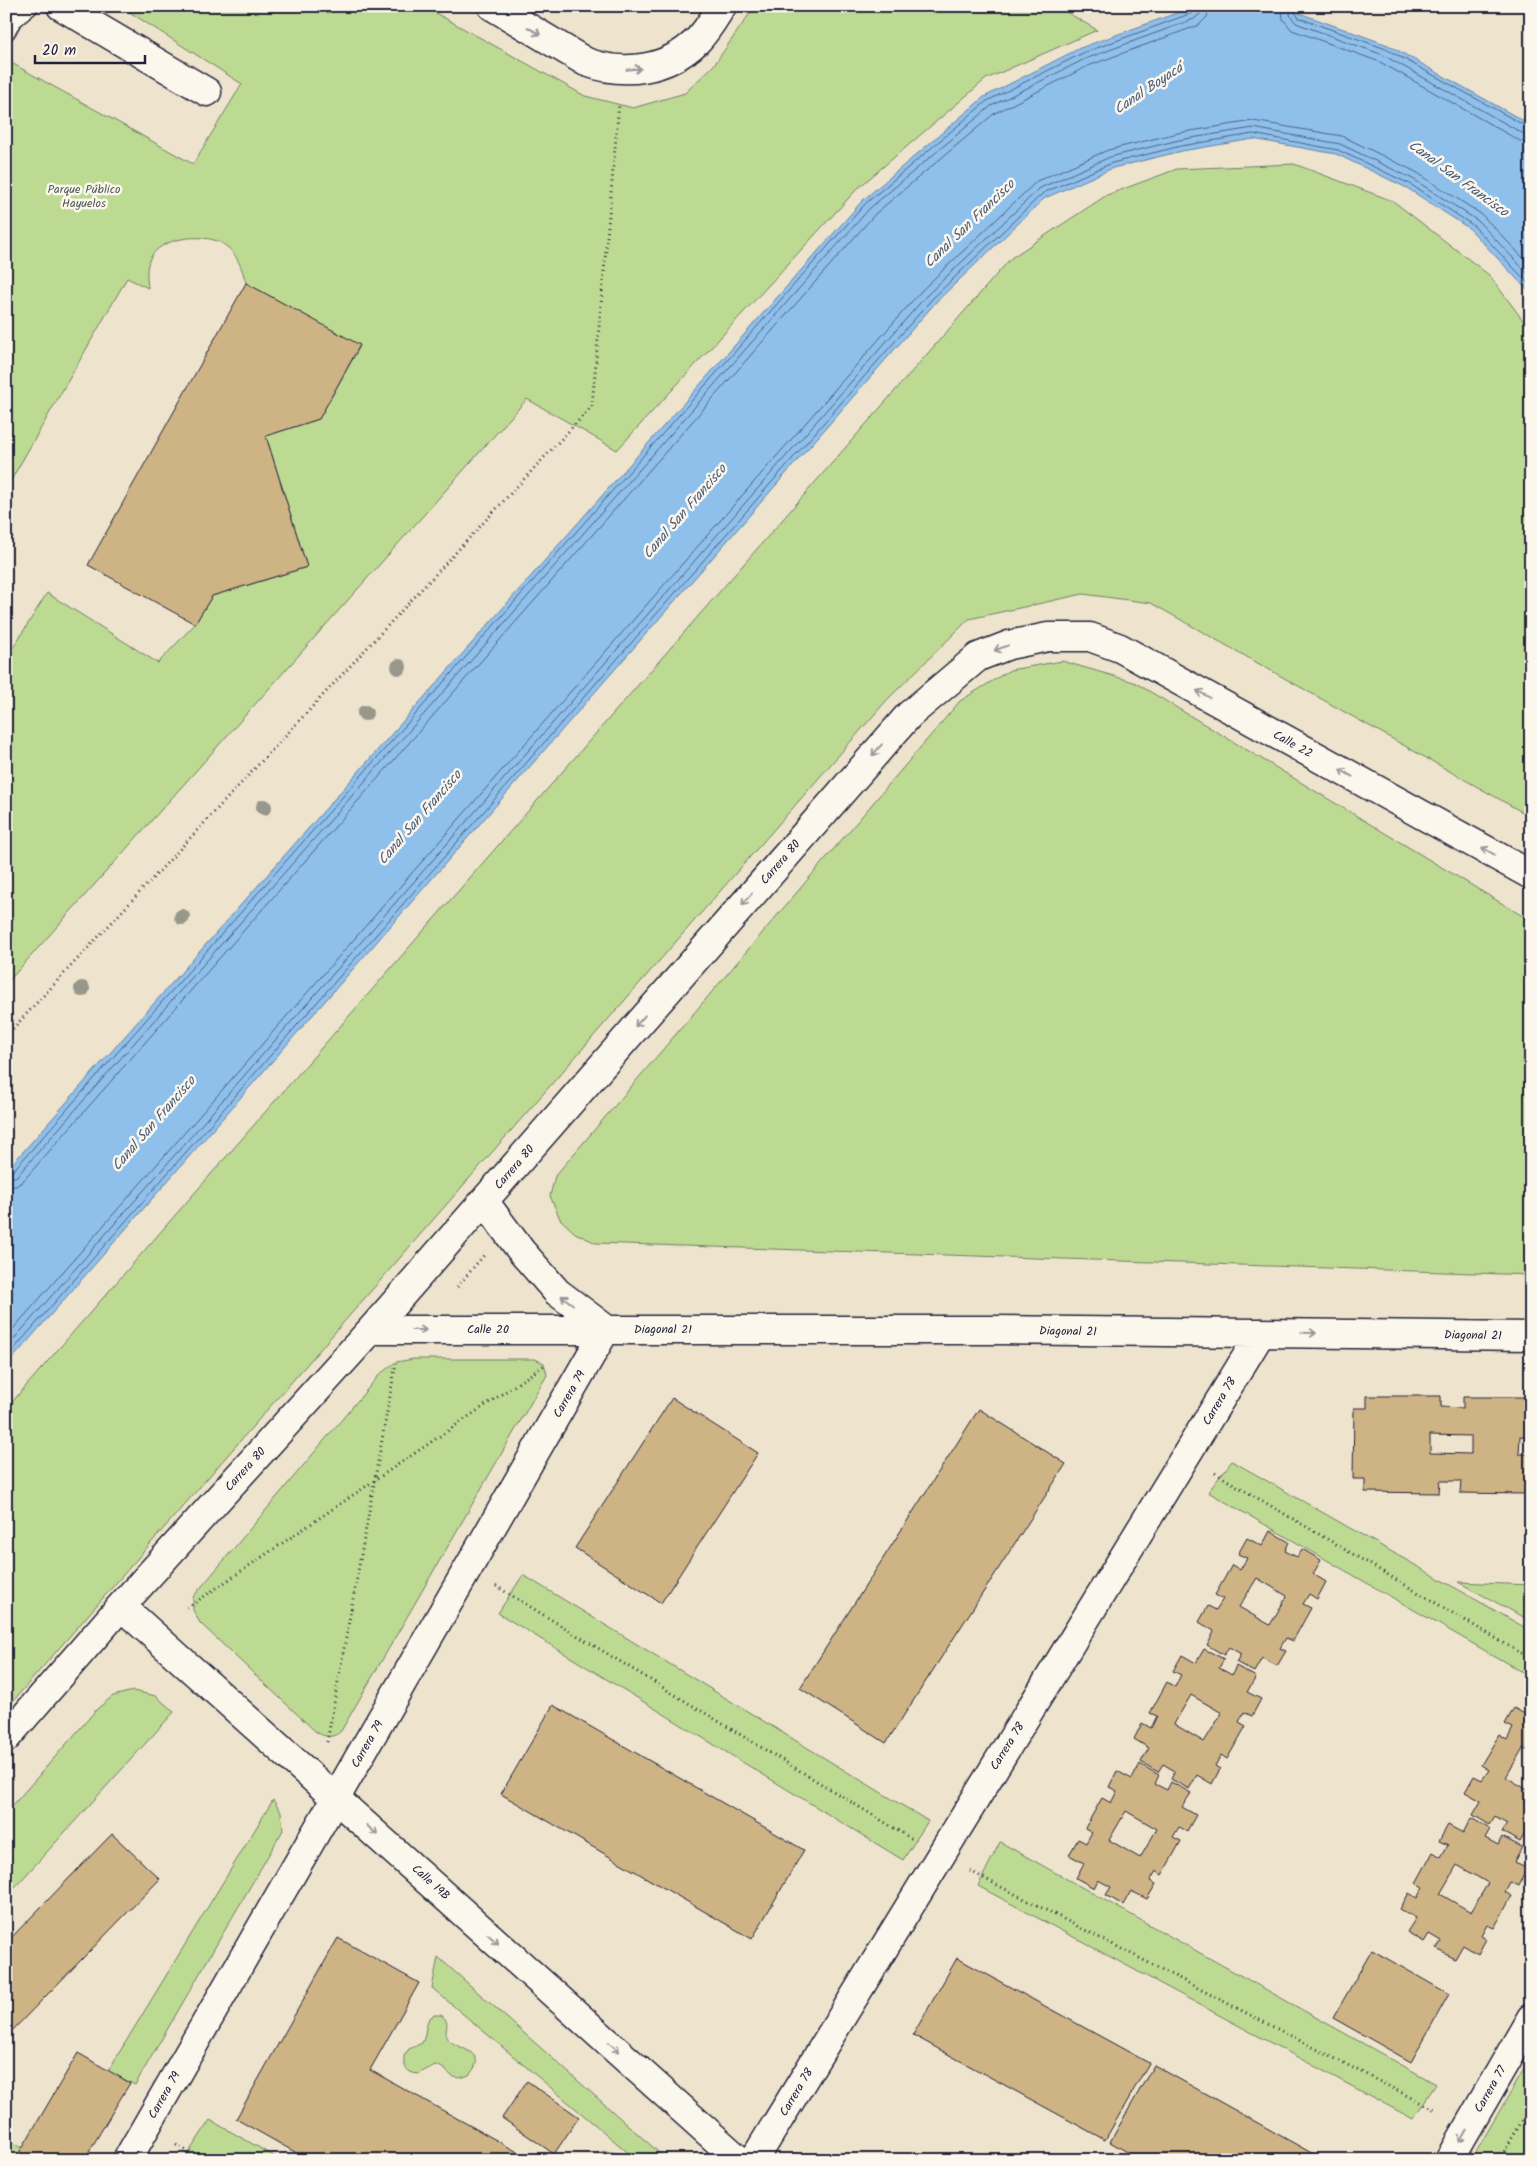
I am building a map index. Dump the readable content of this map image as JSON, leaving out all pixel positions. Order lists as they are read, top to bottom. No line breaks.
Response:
{"streets":{"street":["Calle 22","Carrera 80","Calle 20","Diagonal 21","Carrera 79","Carrera 78","Calle 19B","Carrera 77"]},"crossings":[["Calle 22","Carrera 80"],["Carrera 80","Calle 20"],["Carrera 80","Calle 19B"],["Calle 20","Diagonal 21"],["Calle 20","Carrera 79"],["Diagonal 21","Carrera 79"],["Diagonal 21","Carrera 78"],["Carrera 79","Calle 19B"]],"one_way":["Calle 22","Carrera 80","Calle 20","Calle 19B","Carrera 77"],"water":["Canal Boyacá","Canal San Francisco"],"parks":["Parque Público Hayuelos"],"scale_bar":"20 m"}
